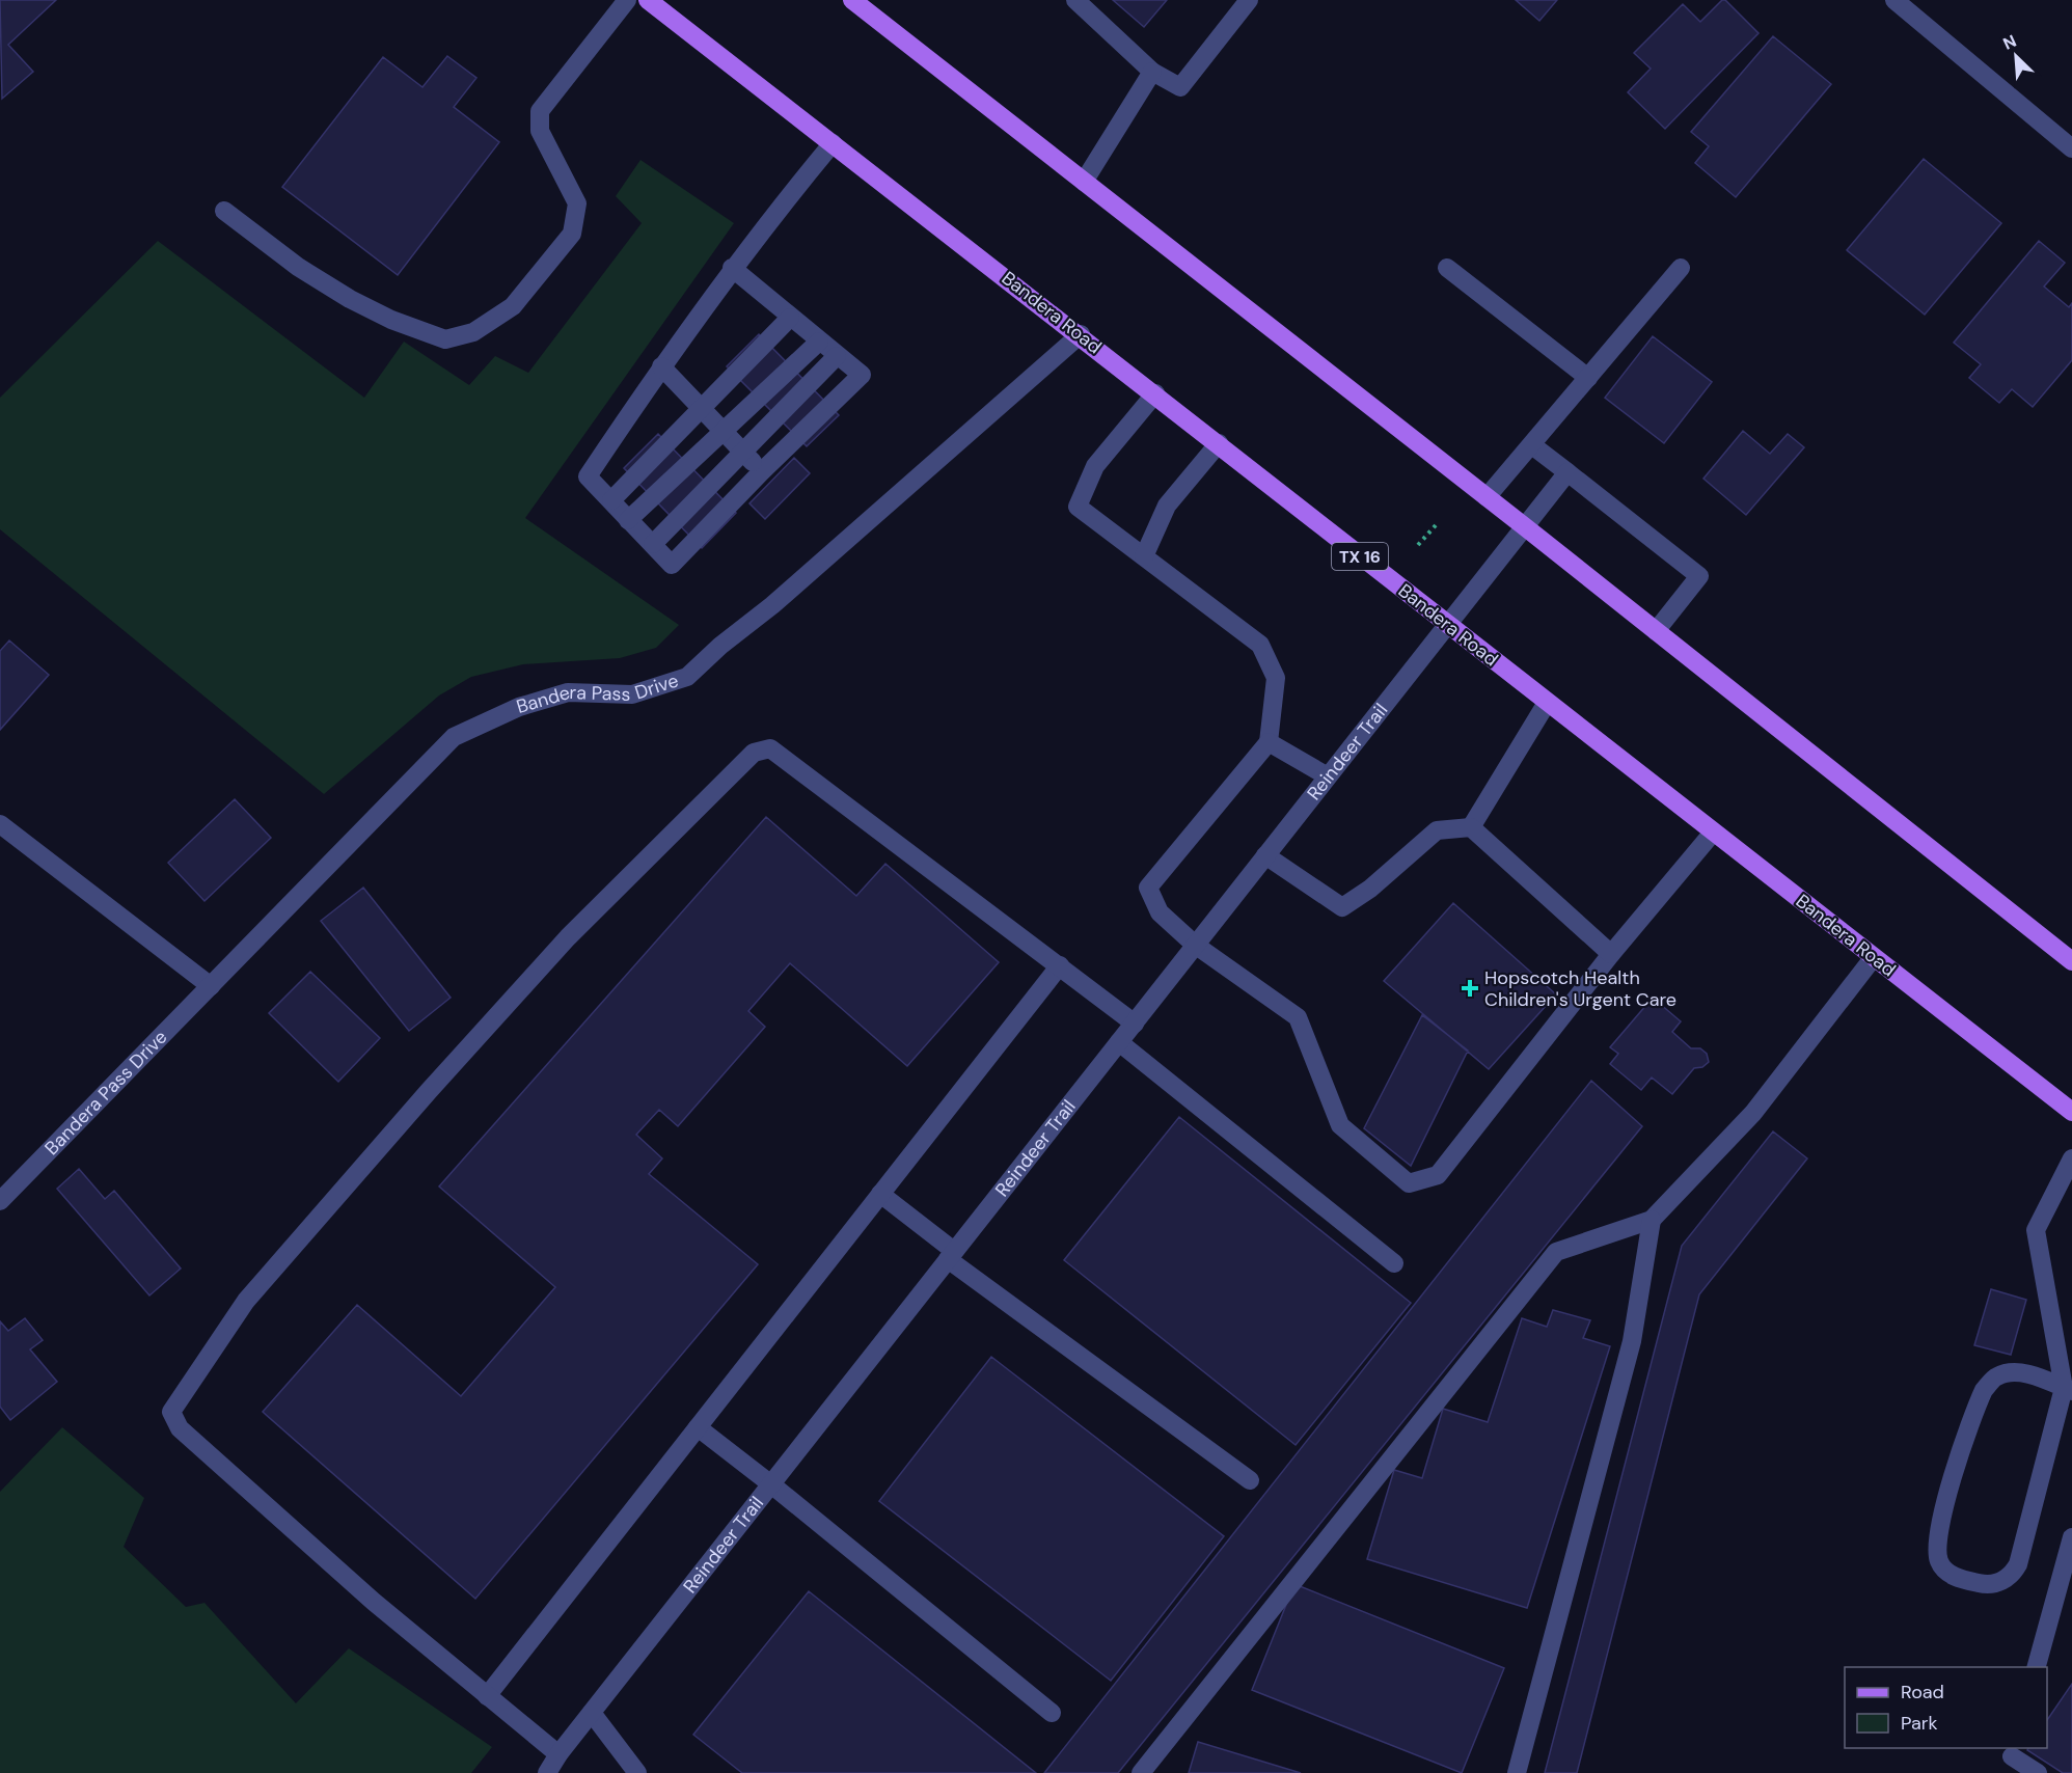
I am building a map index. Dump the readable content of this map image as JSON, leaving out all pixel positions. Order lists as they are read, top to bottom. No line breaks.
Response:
{"streets":{"main road":["Bandera Road","TX 16"],"street":["Bandera Pass Drive","Reindeer Trail"]},"crossings":[["Bandera Road","Bandera Pass Drive"],["Bandera Road","Reindeer Trail"]],"places":{"health":["Hopscotch Health Children's Urgent Care"]},"legend":["Road","Park"],"north":"top left"}
